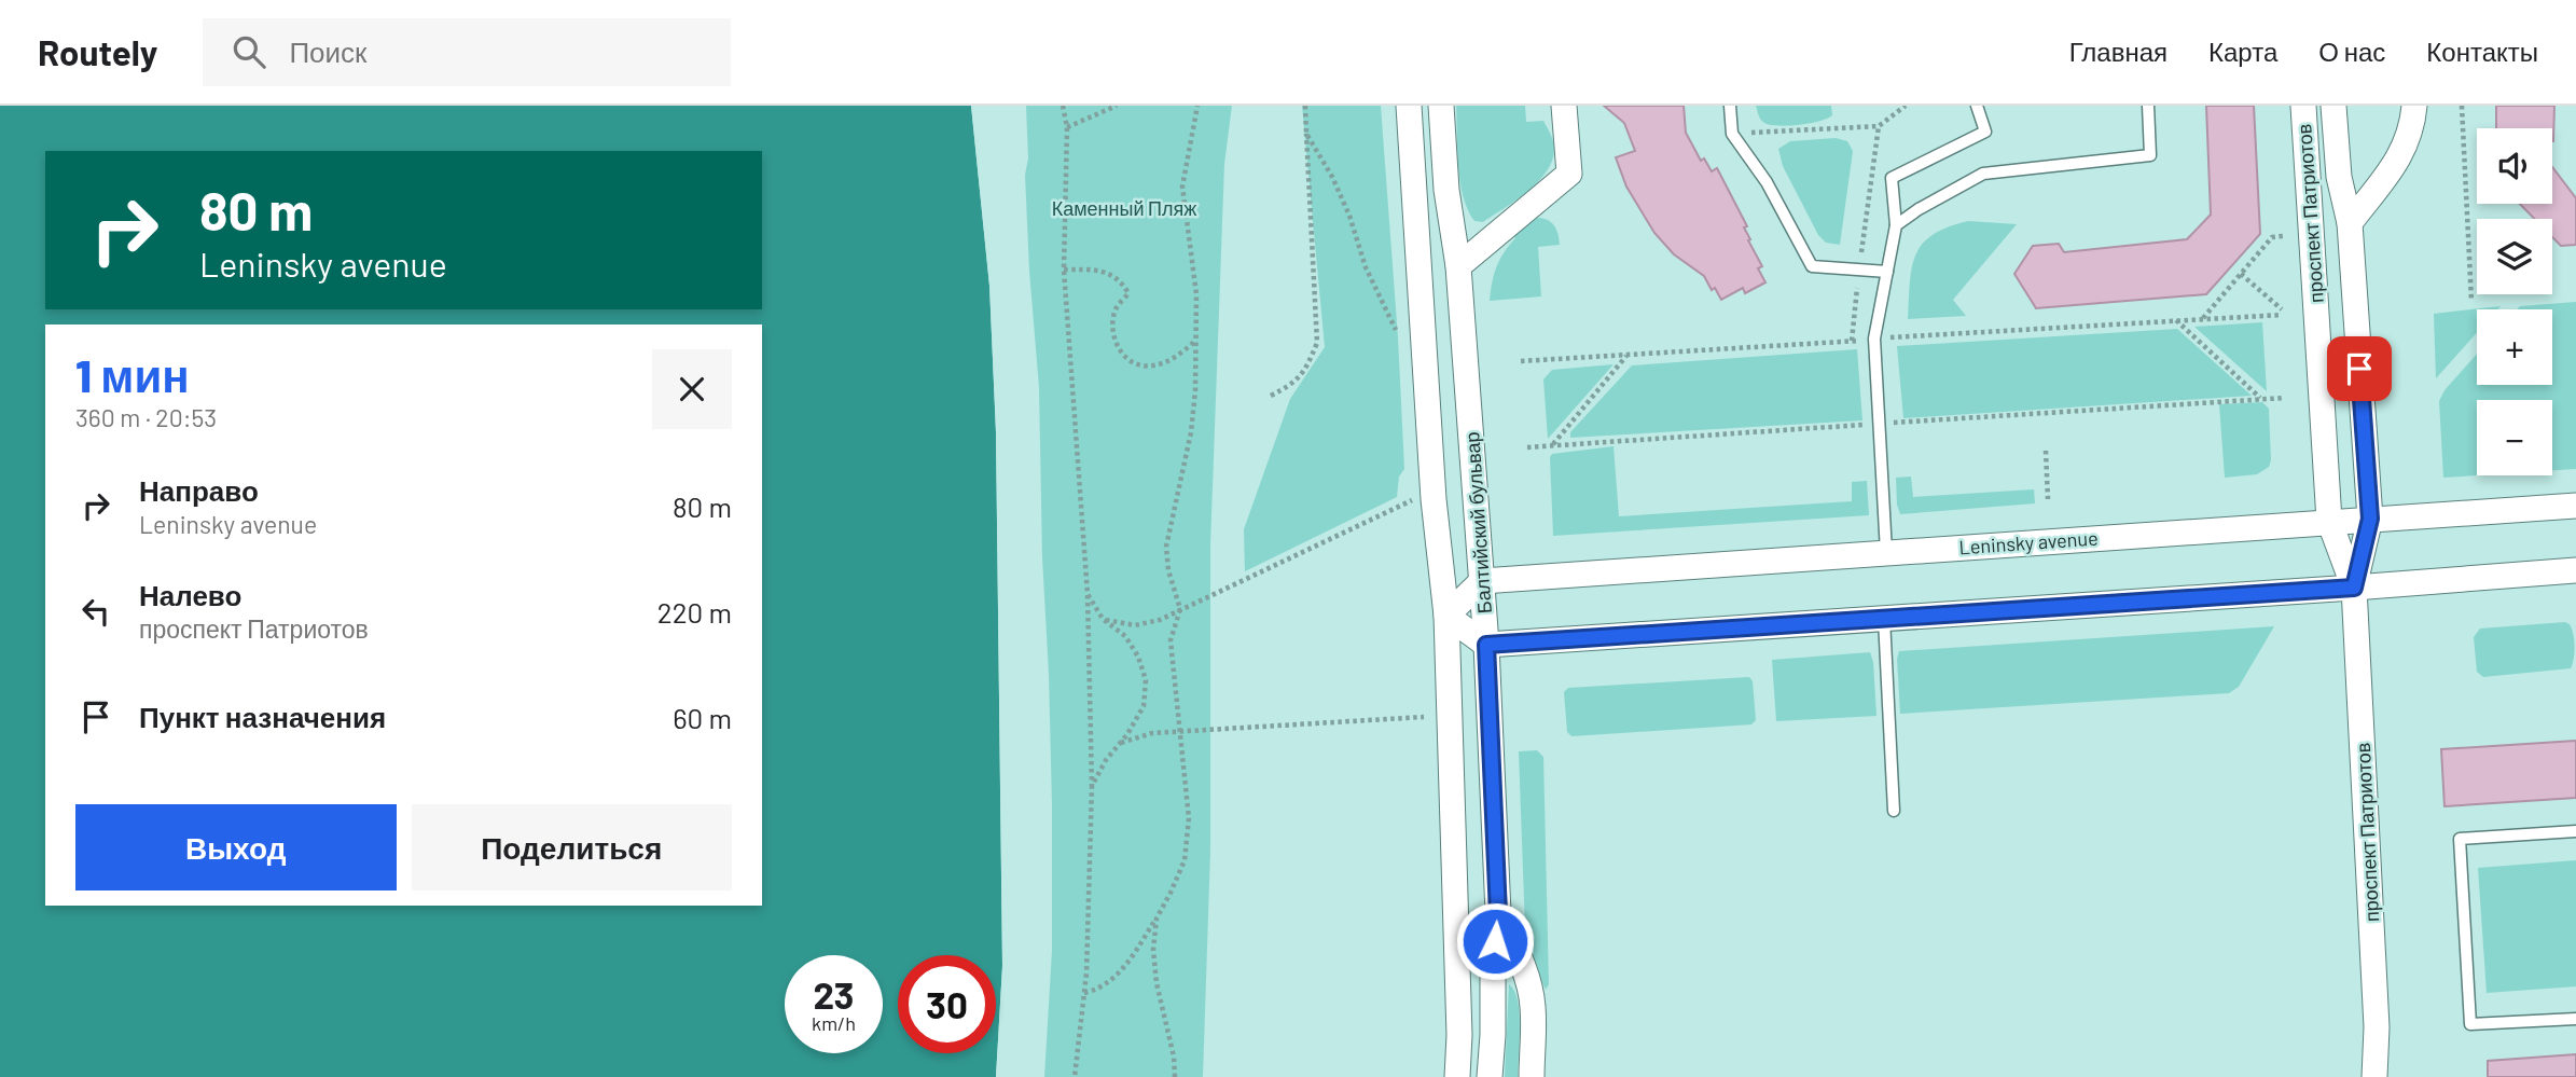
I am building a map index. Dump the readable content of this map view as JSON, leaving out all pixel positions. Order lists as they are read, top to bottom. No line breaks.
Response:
{"streets":{"street":["проспект Патриотов","Балтийский бульвар","Leninsky avenue"]},"crossings":[["проспект Патриотов","Leninsky avenue"],["Балтийский бульвар","Leninsky avenue"]],"parks":["Каменный Пляж"],"page":{"header":"Routely","search":"Поиск","nav":["Главная","Карта","О нас","Контакты"],"map_buttons":["+","−"],"turn":["80 m","Leninsky avenue"],"heading":["1 мин","360 m · 20:53"],"list":[{"name":"Направо","note":"Leninsky avenue","value":"80 m"},{"name":"Налево","note":"проспект Патриотов","value":"220 m"},{"name":"Пункт назначения","value":"60 m"}],"buttons":["Выход","Поделиться"],"speed":"23 km/h","limit":"30"}}
